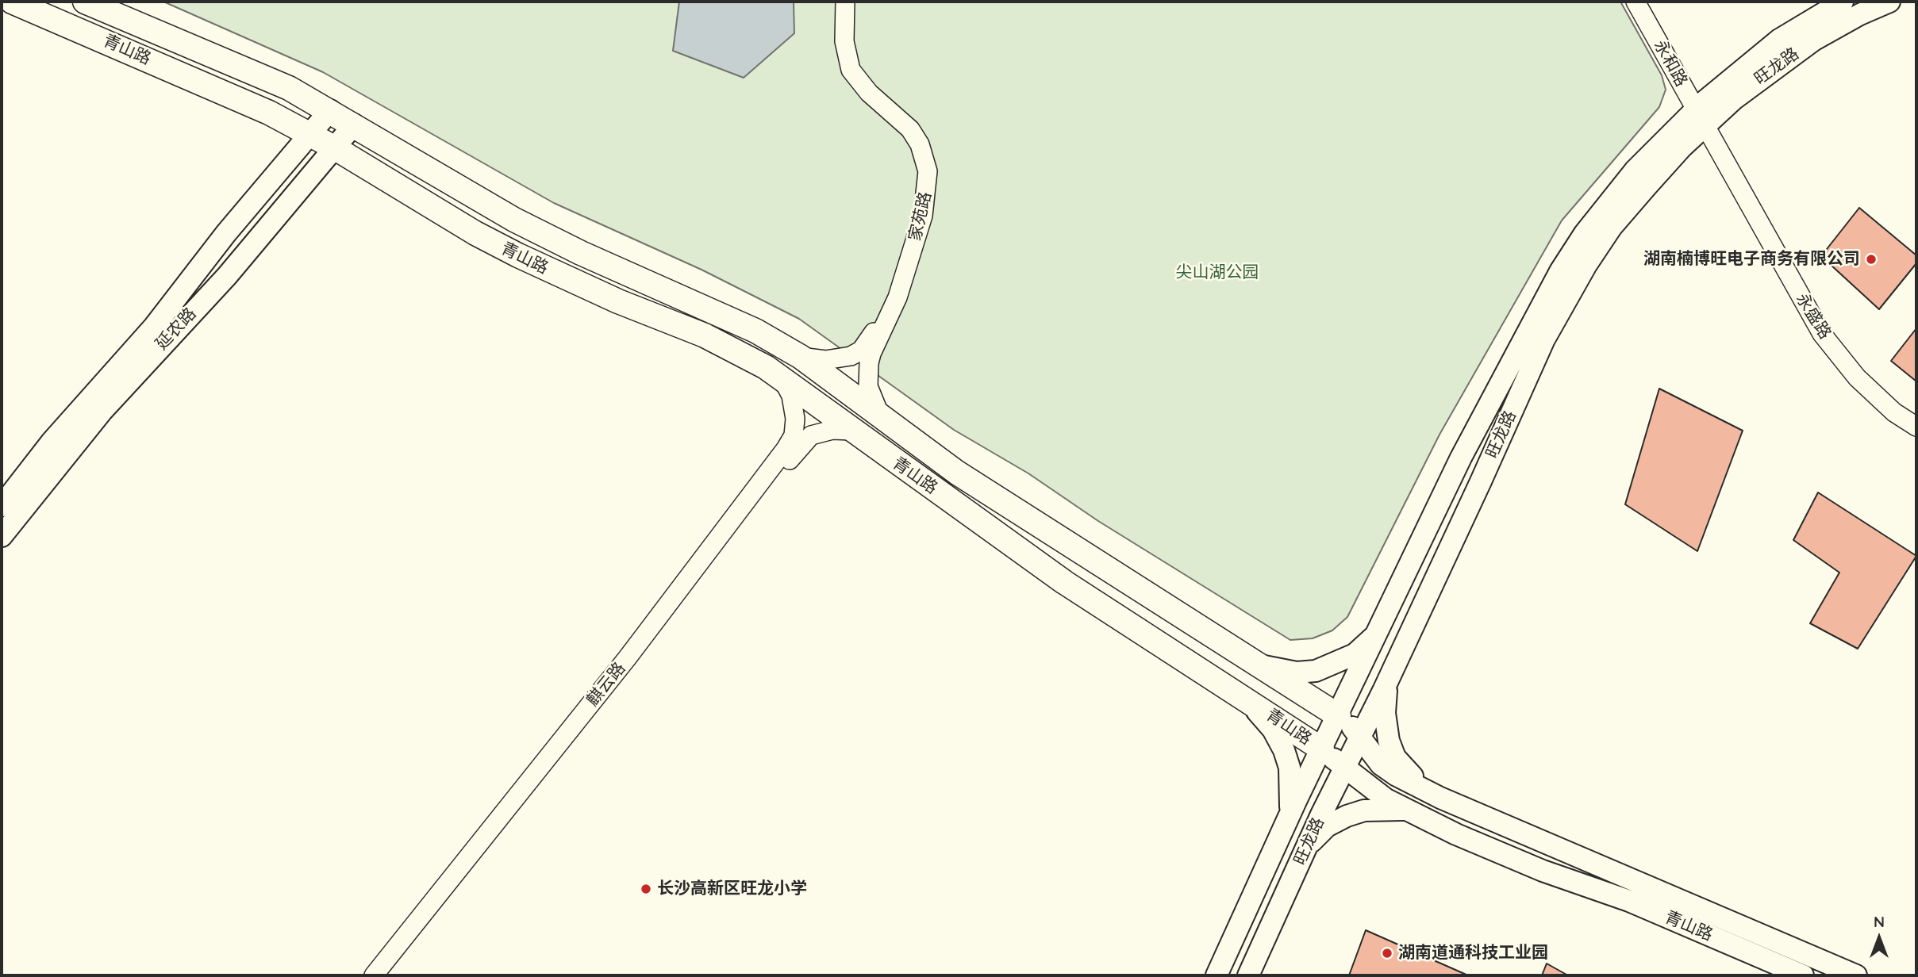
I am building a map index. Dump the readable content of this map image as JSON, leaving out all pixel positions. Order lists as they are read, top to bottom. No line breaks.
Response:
{"streets":{"main road":["青山路","旺龙路","延农路"],"street":["永和路","家苑路","永盛路","麒云路"]},"crossings":[["青山路","旺龙路"],["青山路","家苑路"],["青山路","延农路"],["青山路","麒云路"],["永和路","旺龙路"],["永和路","永盛路"],["旺龙路","永盛路"]],"parks":["尖山湖公园"],"places":["湖南楠博旺电子商务有限公司","长沙高新区旺龙小学","湖南道通科技工业园"],"north":"top"}
